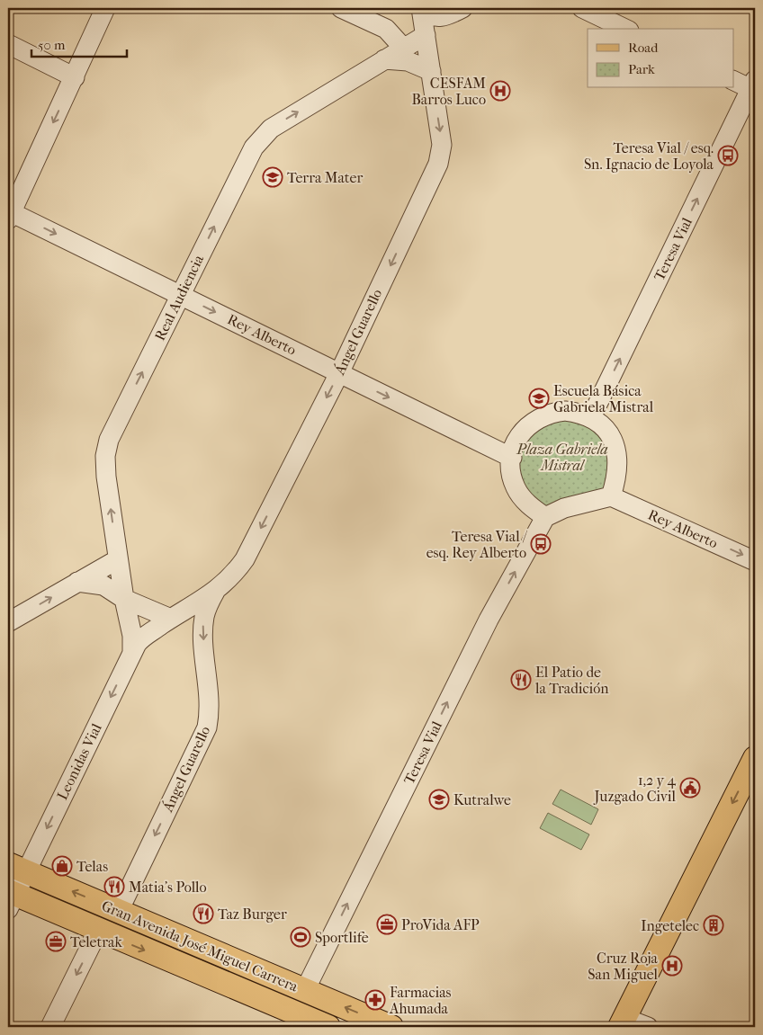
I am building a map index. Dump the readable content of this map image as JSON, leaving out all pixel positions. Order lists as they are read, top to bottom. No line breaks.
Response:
{"streets":{"main road":["Gran Avenida José Miguel Carrera"],"street":["Teresa Vial","Real Audiencia","Ángel Guarello","Rey Alberto","Leonidas Vial"]},"crossings":[["Teresa Vial","Rey Alberto"],["Teresa Vial","Gran Avenida José Miguel Carrera"],["Real Audiencia","Ángel Guarello"],["Real Audiencia","Rey Alberto"],["Ángel Guarello","Rey Alberto"],["Ángel Guarello","Leonidas Vial"],["Ángel Guarello","Gran Avenida José Miguel Carrera"],["Leonidas Vial","Gran Avenida José Miguel Carrera"]],"one_way":["Teresa Vial","Real Audiencia","Ángel Guarello","Rey Alberto","Leonidas Vial"],"parks":["Plaza Gabriela Mistral"],"places":{"hospital":["CESFAM Barros Luco","Cruz Roja San Miguel"],"bus stop":["Teresa Vial / esq. Sn. Ignacio de Loyola","Teresa Vial / esq. Rey Alberto"],"school or university":["Terra Mater","Escuela Básica Gabriela Mistral","Kutralwe"],"restaurant":["El Patio de la Tradición","Matia's Pollo","Taz Burger"],"public building":["1,2 y 4 Juzgado Civil"],"shop":["Telas"],"office":["ProVida AFP","Teletrak"],"building":["Ingetelec"],"sports":["Sportlife"],"pharmacy":["Farmacias Ahumada"]},"legend":["Road","Park"],"scale_bar":"50 m"}
